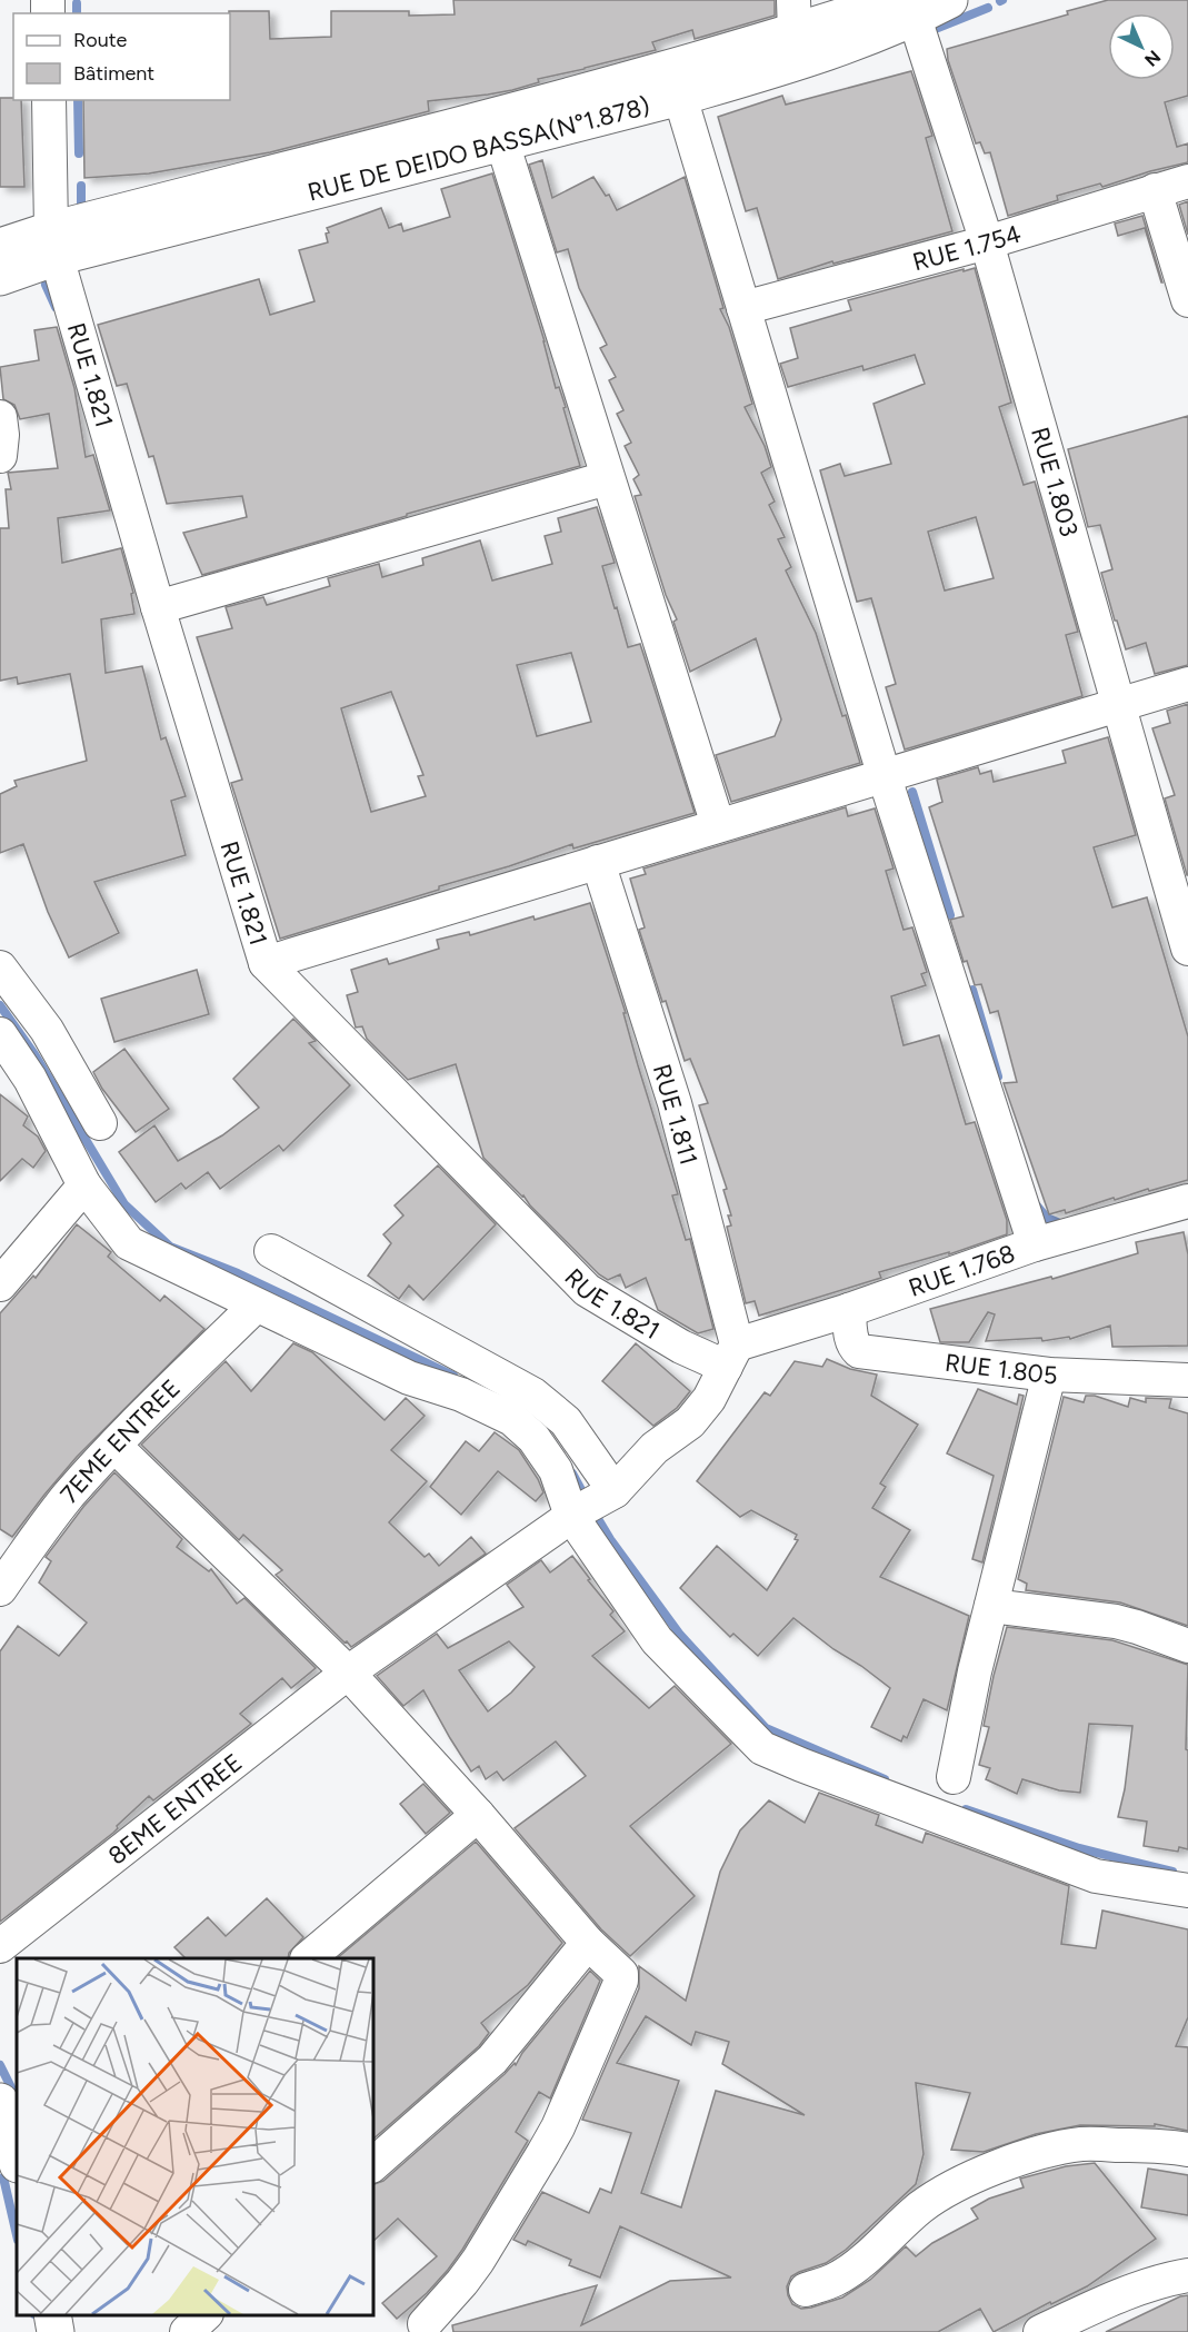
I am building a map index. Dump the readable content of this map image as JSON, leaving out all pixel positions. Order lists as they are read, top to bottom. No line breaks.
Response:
{"streets":{"main road":["RUE DE DEIDO BASSA(N°1.878)"],"street":["RUE 1.754","RUE 1.821","RUE 1.803","RUE 1.811","RUE 1.768","RUE 1.805","7EME ENTREE","8EME ENTREE"]},"crossings":[["RUE DE DEIDO BASSA(N°1.878)","RUE 1.821"],["RUE DE DEIDO BASSA(N°1.878)","RUE 1.803"],["RUE 1.754","RUE 1.803"],["RUE 1.821","RUE 1.811"],["RUE 1.821","RUE 1.768"],["RUE 1.821","8EME ENTREE"],["RUE 1.811","RUE 1.768"],["RUE 1.811","8EME ENTREE"],["RUE 1.768","RUE 1.805"],["RUE 1.768","8EME ENTREE"]],"legend":["Route","Bâtiment"],"north":"bottom right"}
